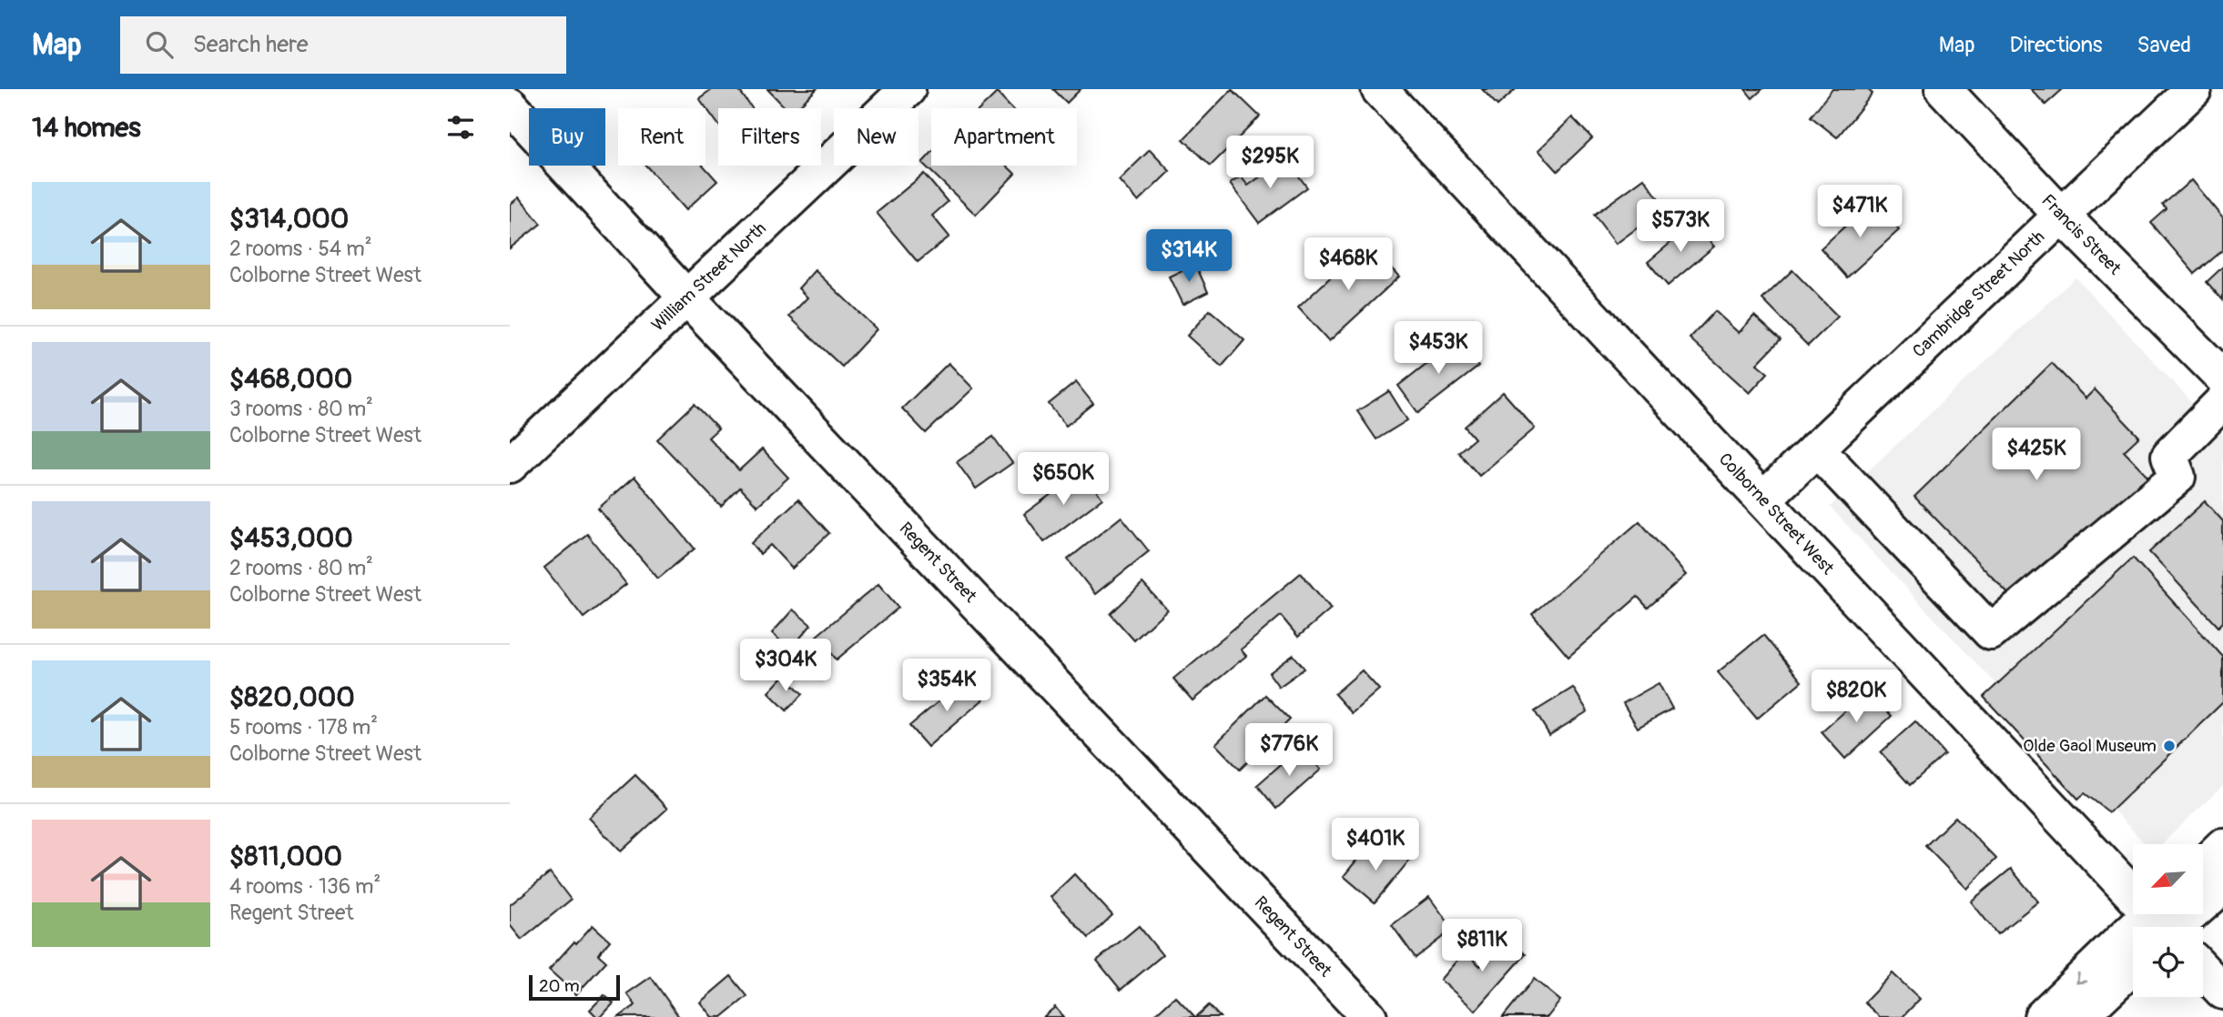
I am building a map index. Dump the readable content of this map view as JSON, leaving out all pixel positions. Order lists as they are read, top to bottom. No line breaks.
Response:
{"streets":{"street":["Francis Street","William Street North","Cambridge Street North","Colborne Street West","Regent Street"]},"crossings":[["Francis Street","Cambridge Street North"],["William Street North","Regent Street"],["Cambridge Street North","Colborne Street West"]],"places":["Olde Gaol Museum"],"scale_bar":"20 m","north":"bottom left","page":{"header":"Map","search":"Search here","nav":["Map","Directions","Saved"],"heading":"14 homes","chip":["Buy","Rent","Filters","New","Apartment"],"price":["$295K","$471K","$573K","$314K","$468K","$453K","$425K","$650K","$304K","$354K","$820K","$776K","$401K","$811K"],"list":[{"name":"$314,000","note":"2 rooms · 54 m² · Colborne Street West"},{"name":"$468,000","note":"3 rooms · 80 m² · Colborne Street West"},{"name":"$453,000","note":"2 rooms · 80 m² · Colborne Street West"},{"name":"$820,000","note":"5 rooms · 178 m² · Colborne Street West"},{"name":"$811,000","note":"4 rooms · 136 m² · Regent Street"}],"scale":"20 m"}}
